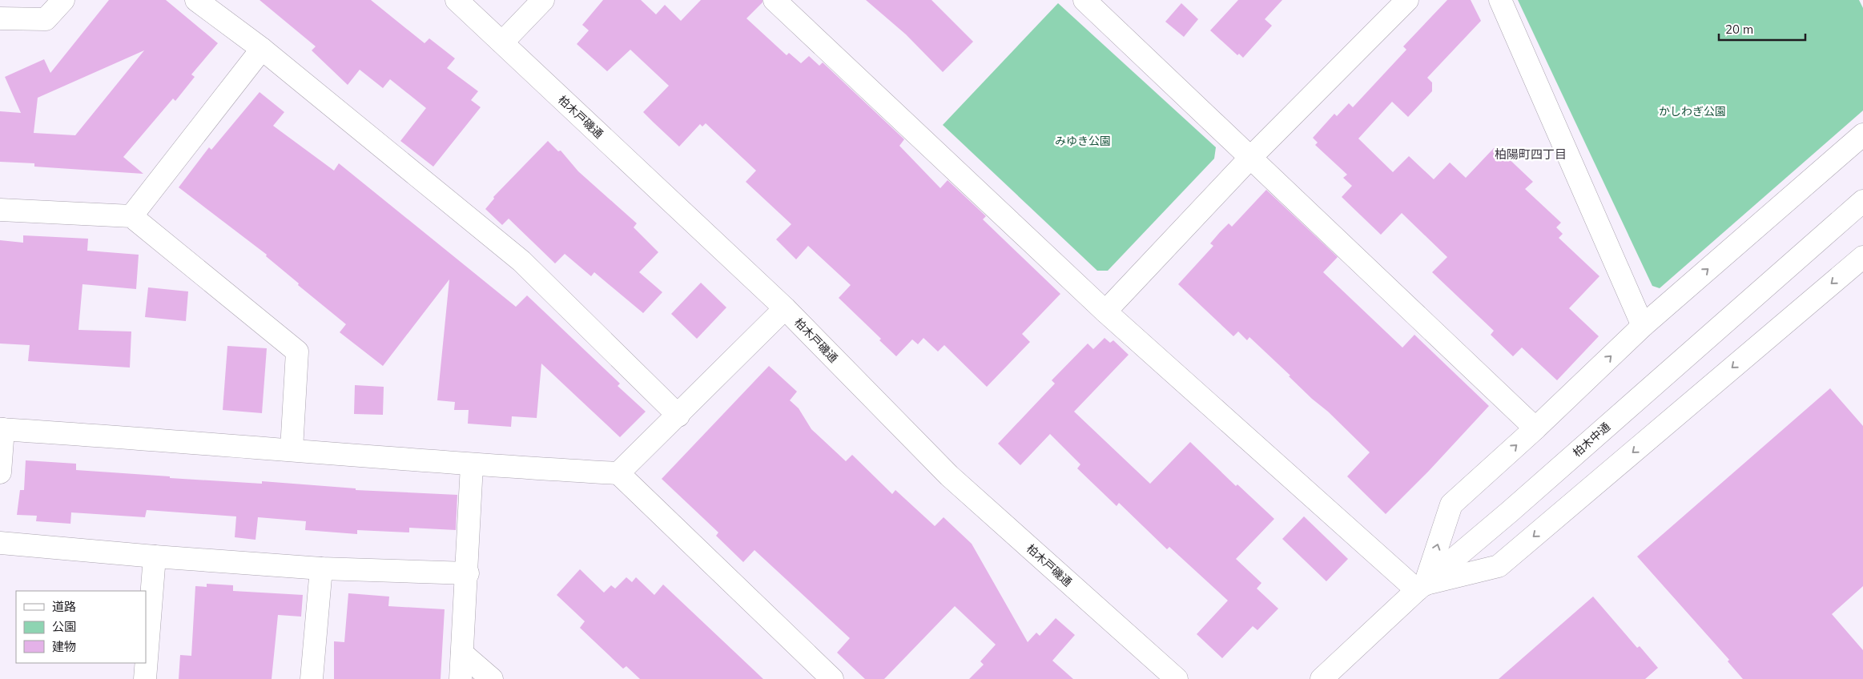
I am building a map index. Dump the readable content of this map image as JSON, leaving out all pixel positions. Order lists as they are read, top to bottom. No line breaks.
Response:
{"streets":{"street":["柏木戸磯通","柏木中通"]},"districts":["柏陽町四丁目"],"parks":["かしわぎ公園","みゆき公園"],"legend":["道路","公園","建物"],"scale_bar":"20 m"}
